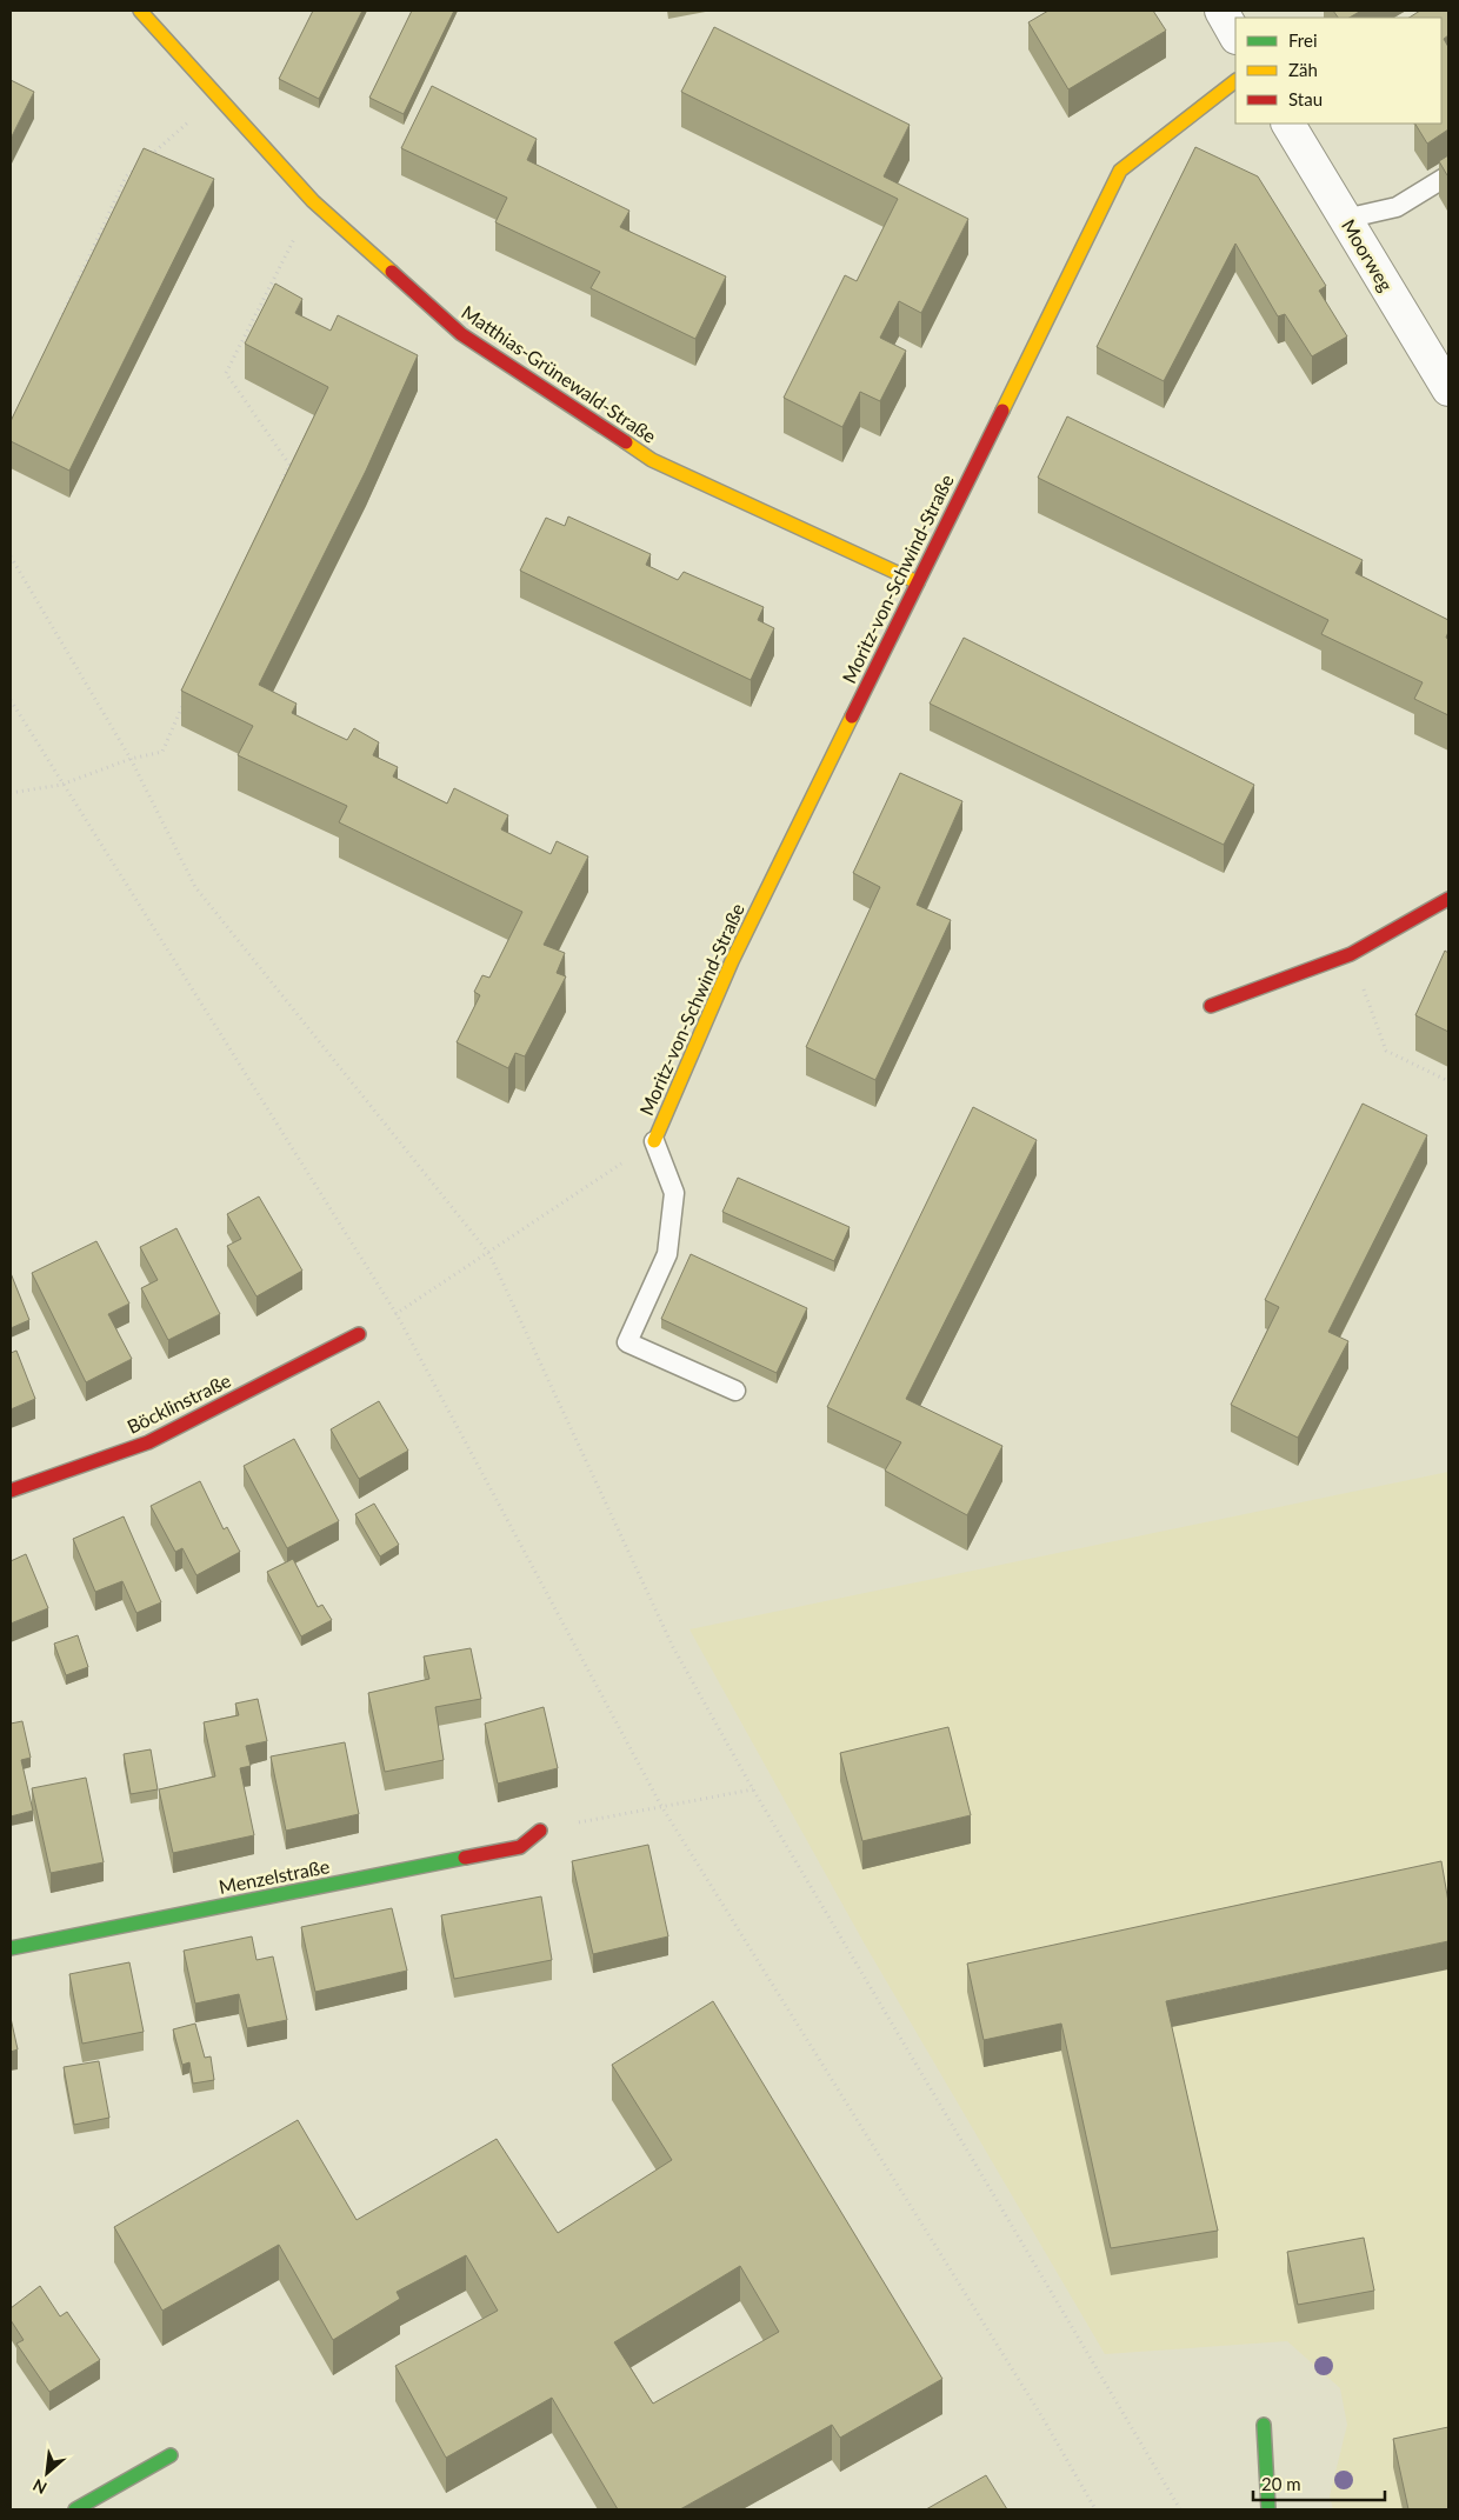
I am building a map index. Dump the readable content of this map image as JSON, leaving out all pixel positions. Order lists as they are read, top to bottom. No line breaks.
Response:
{"streets":{"street":["Moorweg","Matthias-Grünewald-Straße","Moritz-von-Schwind-Straße","Böcklinstraße","Menzelstraße"]},"crossings":[["Matthias-Grünewald-Straße","Moritz-von-Schwind-Straße"]],"legend":["Frei","Zäh","Stau"],"scale_bar":"20 m","north":"bottom left"}
